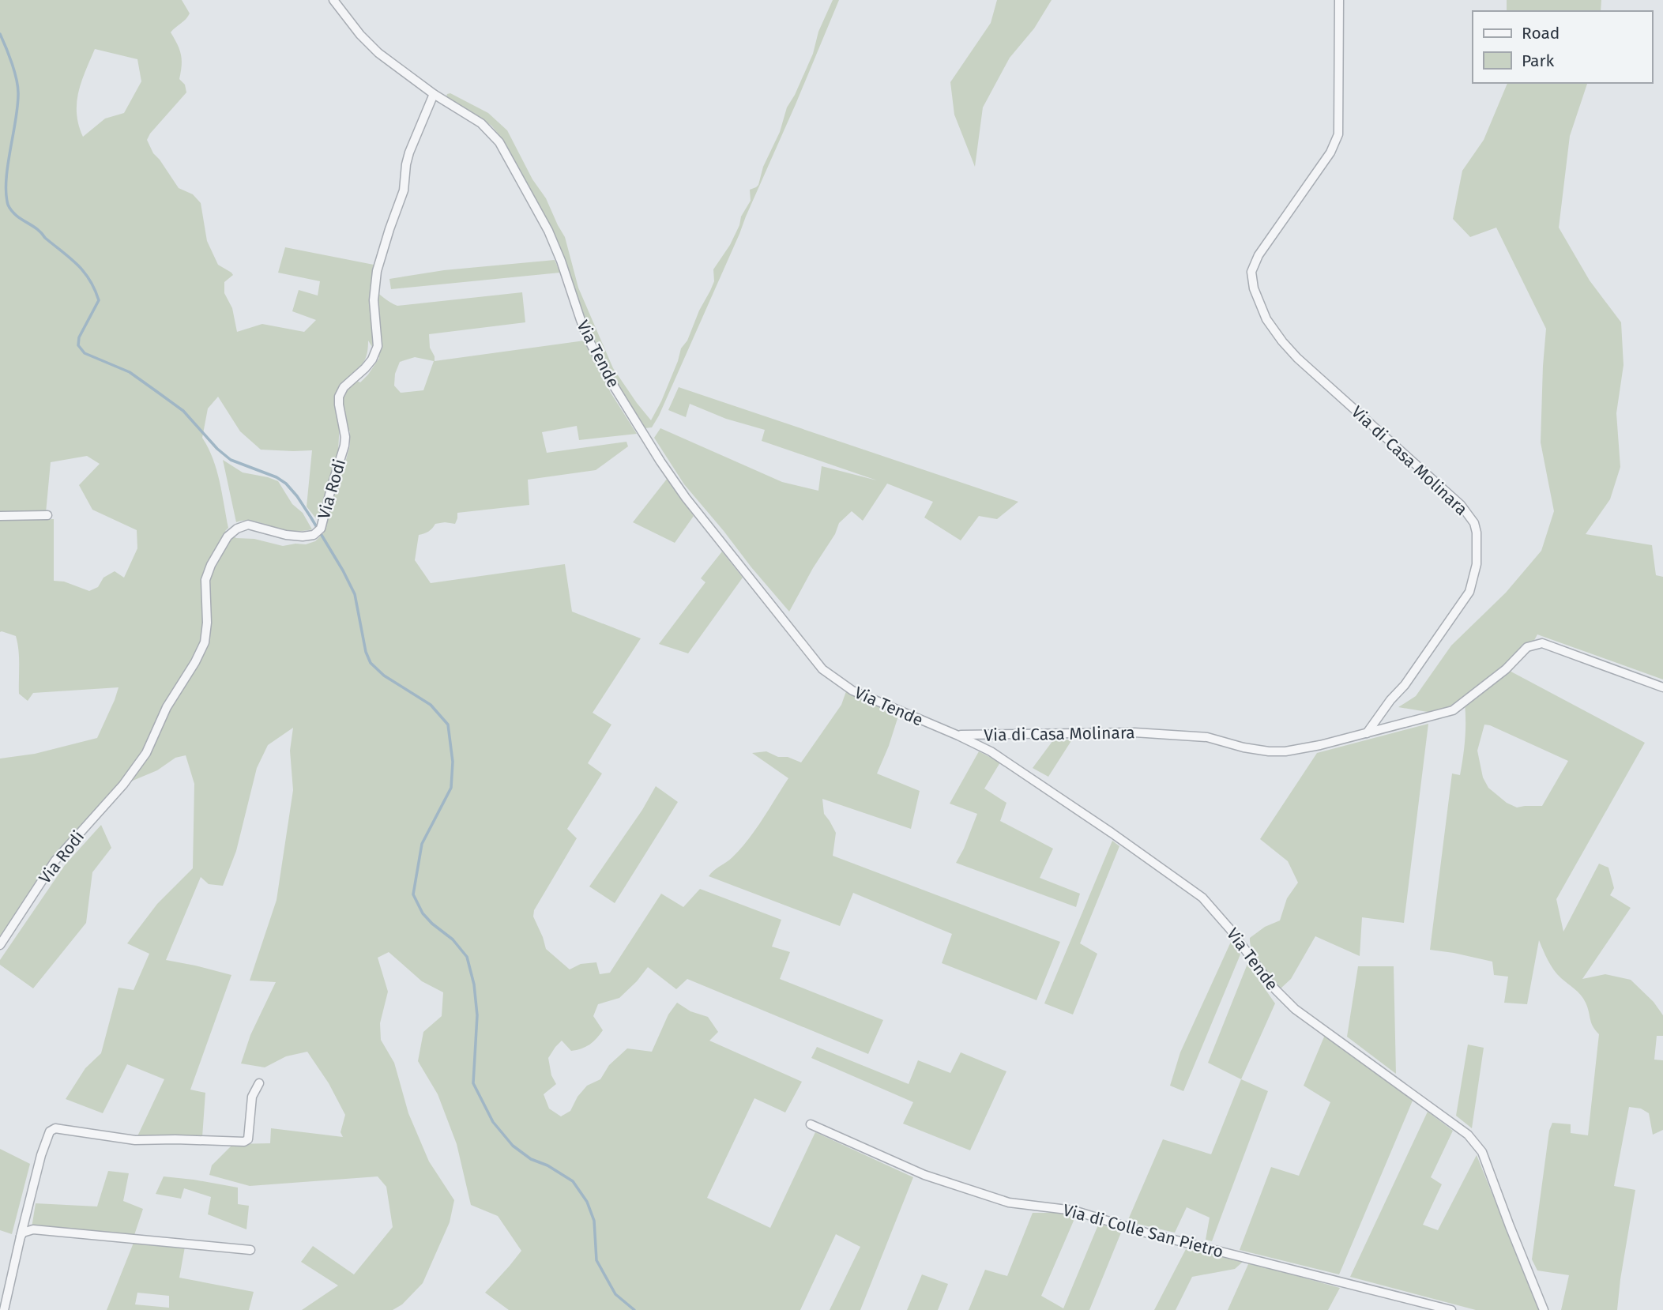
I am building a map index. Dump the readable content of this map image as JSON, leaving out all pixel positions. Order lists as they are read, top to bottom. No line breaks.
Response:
{"streets":{"street":["Via Tende","Via di Casa Molinara","Via Rodi","Via di Colle San Pietro"]},"crossings":[["Via Tende","Via di Casa Molinara"],["Via Tende","Via Rodi"]],"legend":["Road","Park"]}
